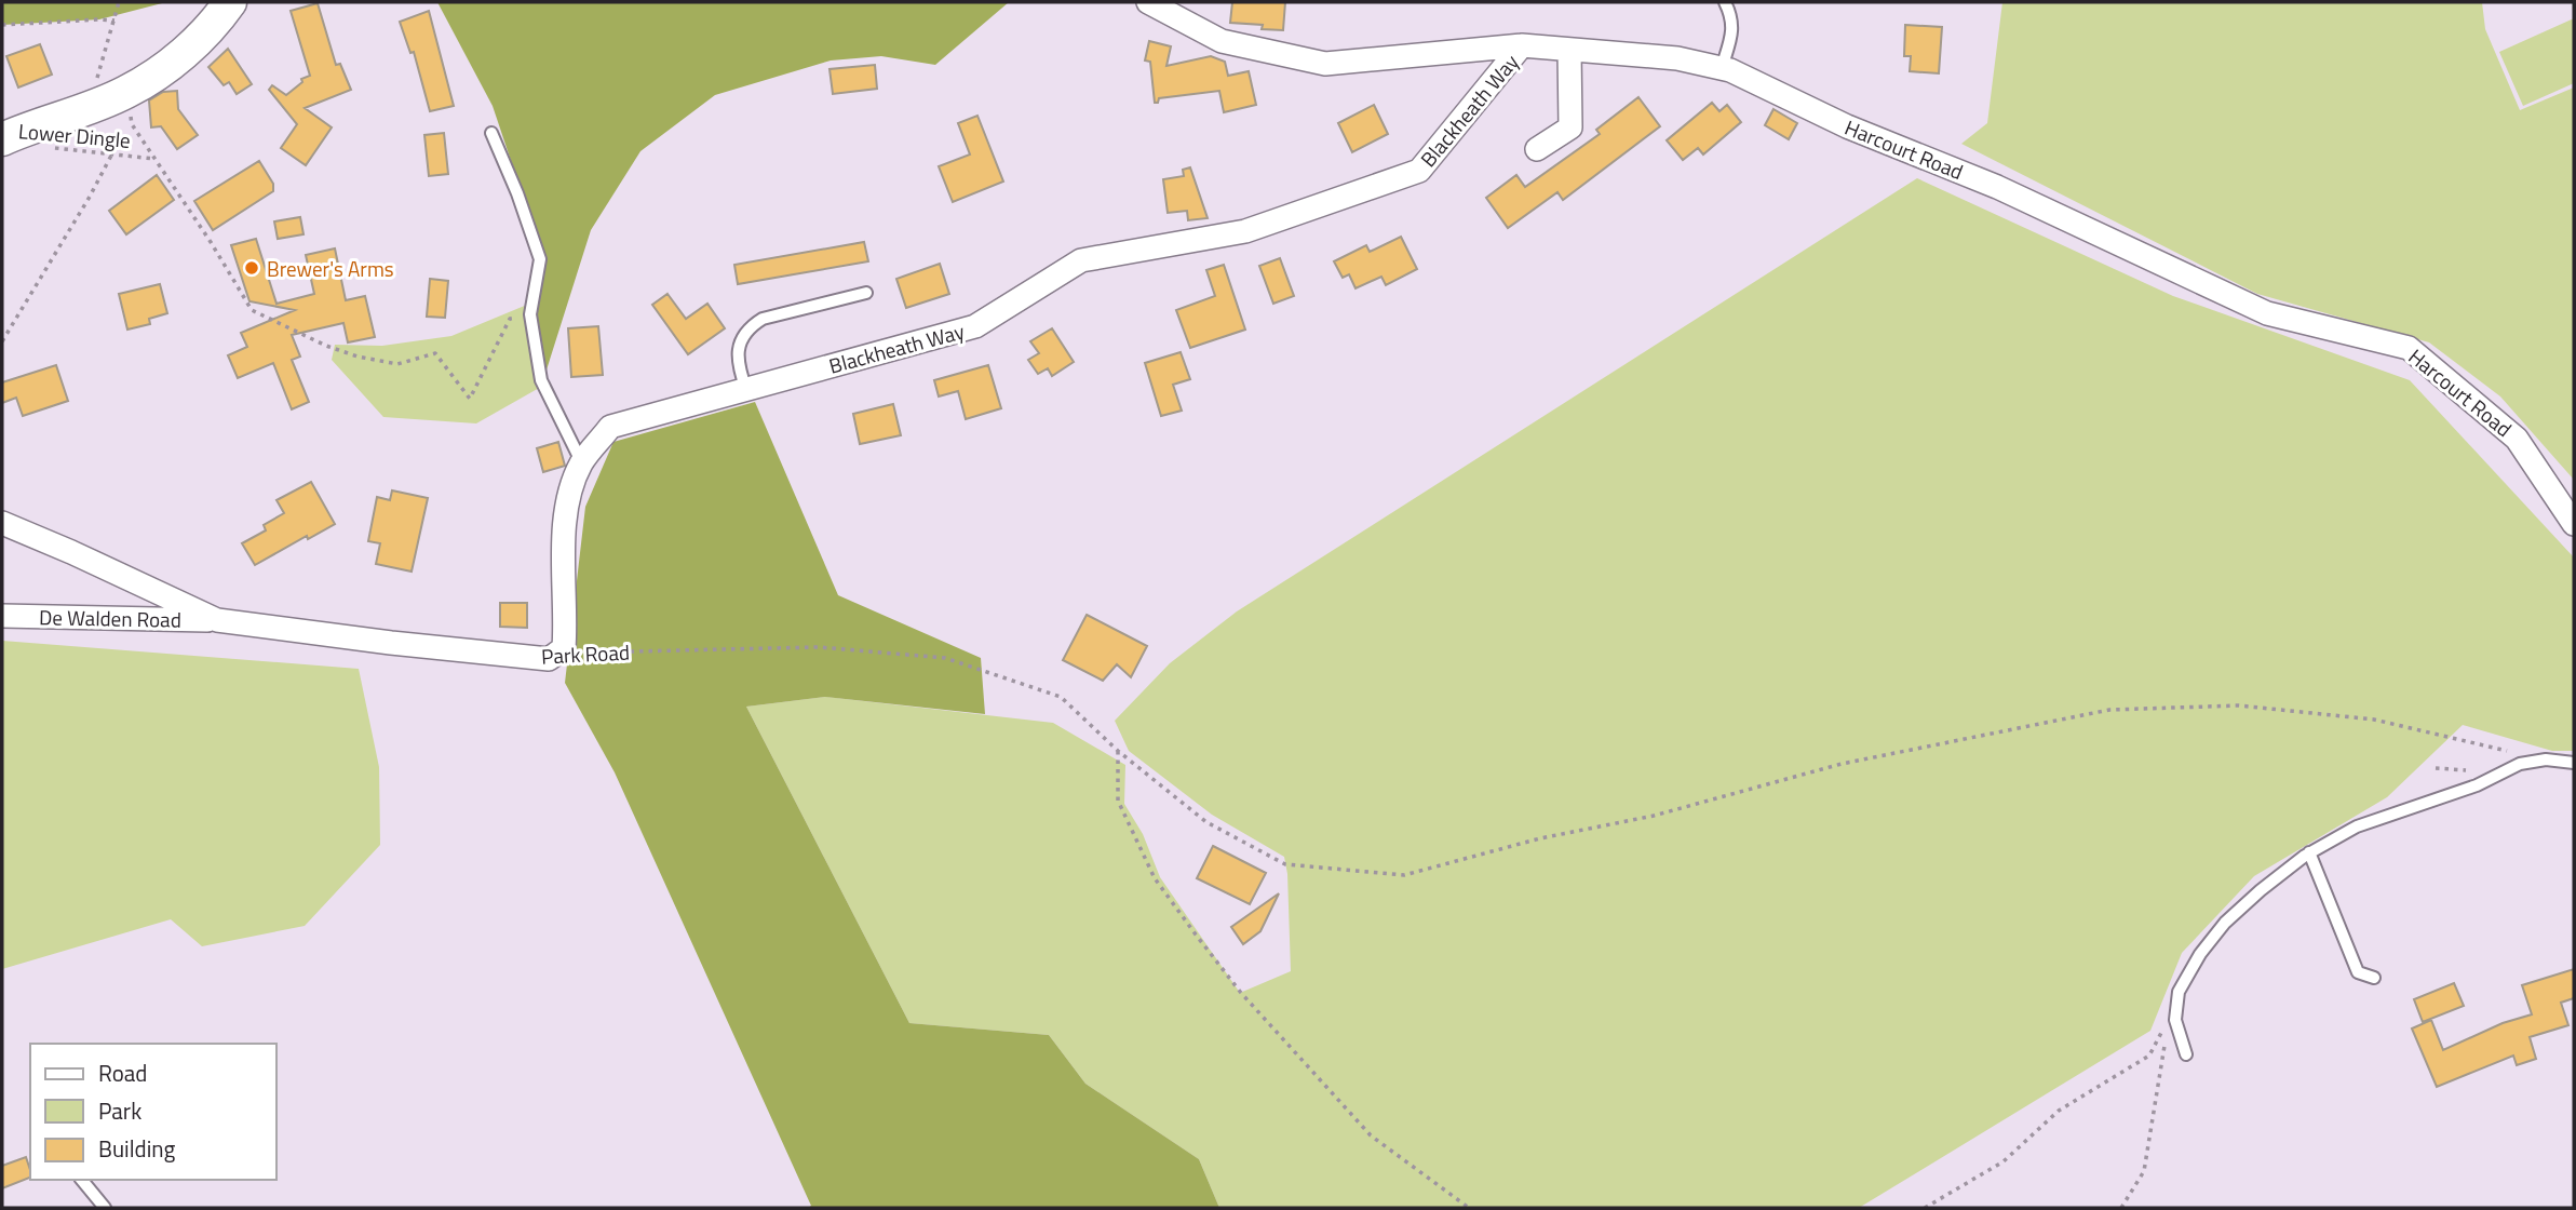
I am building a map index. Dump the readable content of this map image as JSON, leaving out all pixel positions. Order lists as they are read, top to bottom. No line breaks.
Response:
{"streets":{"street":["Blackheath Way","Harcourt Road","De Walden Road","Park Road"],"path":["Lower Dingle"]},"crossings":[["Blackheath Way","Harcourt Road"],["Blackheath Way","Park Road"],["De Walden Road","Park Road"]],"places":["Brewer's Arms"],"legend":["Road","Park","Building"]}
